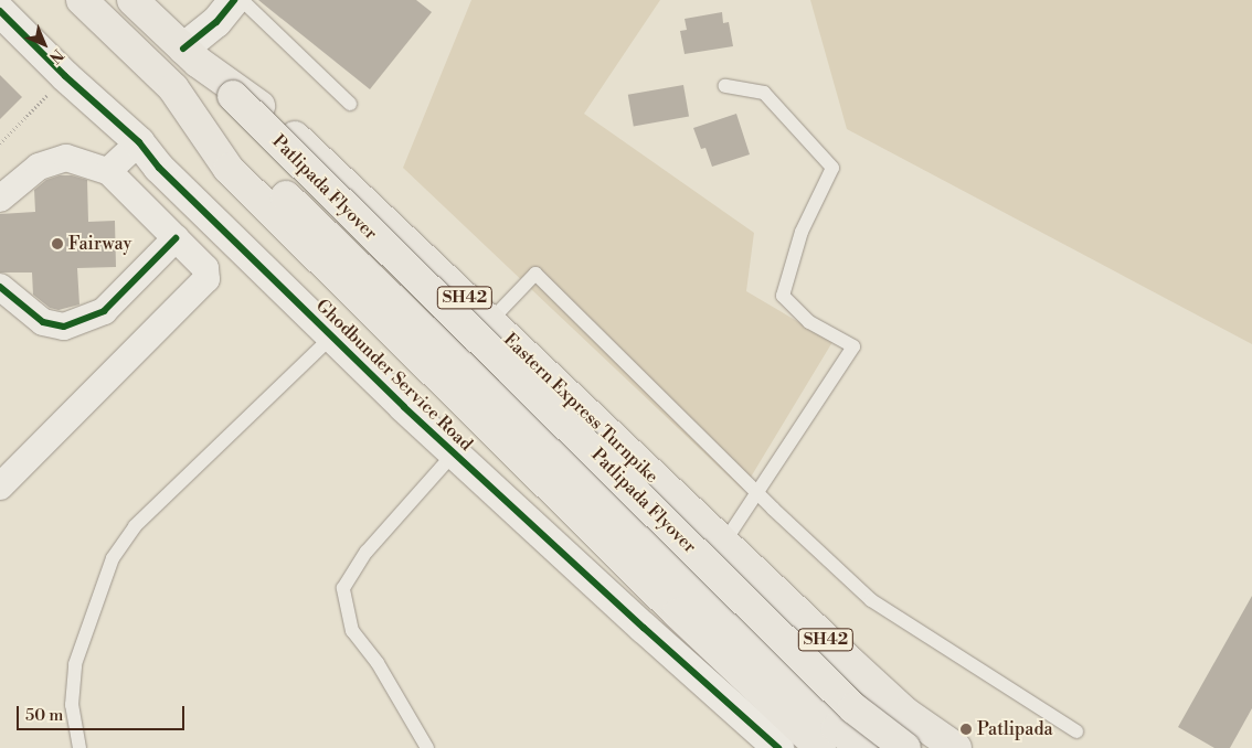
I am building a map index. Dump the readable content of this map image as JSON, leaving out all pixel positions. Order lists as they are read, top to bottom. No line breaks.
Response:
{"streets":{"main road":["Patlipada Flyover","SH42","Eastern Express Turnpike"],"street":["Ghodbunder Service Road"]},"crossings":[["Patlipada Flyover","Eastern Express Turnpike"]],"places":["Fairway","Patlipada"],"scale_bar":"50 m","north":"bottom right"}
